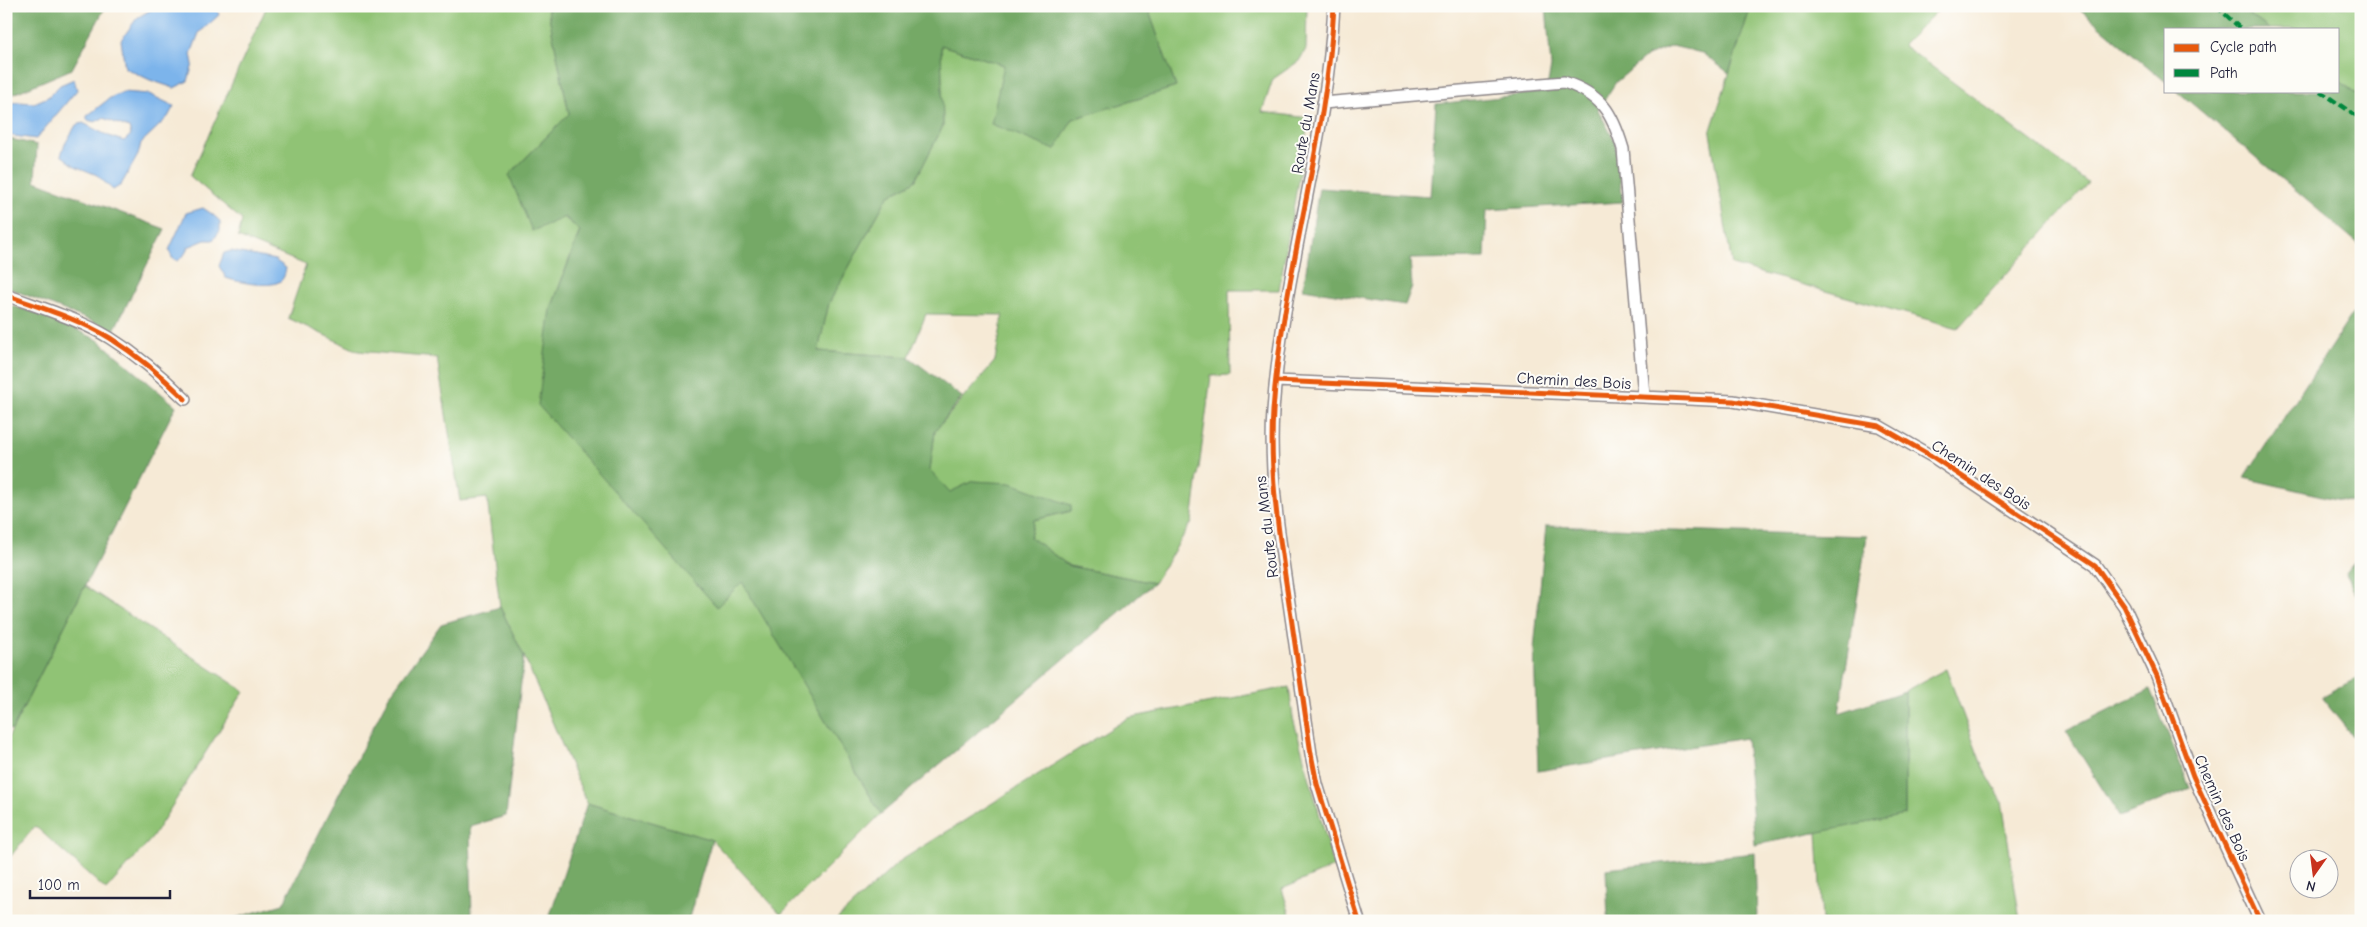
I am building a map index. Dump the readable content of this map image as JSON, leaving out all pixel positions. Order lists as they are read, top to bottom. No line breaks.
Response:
{"streets":{"street":["Route du Mans","Chemin des Bois"]},"crossings":[["Route du Mans","Chemin des Bois"]],"legend":["Cycle path","Path"],"scale_bar":"100 m","north":"bottom"}
